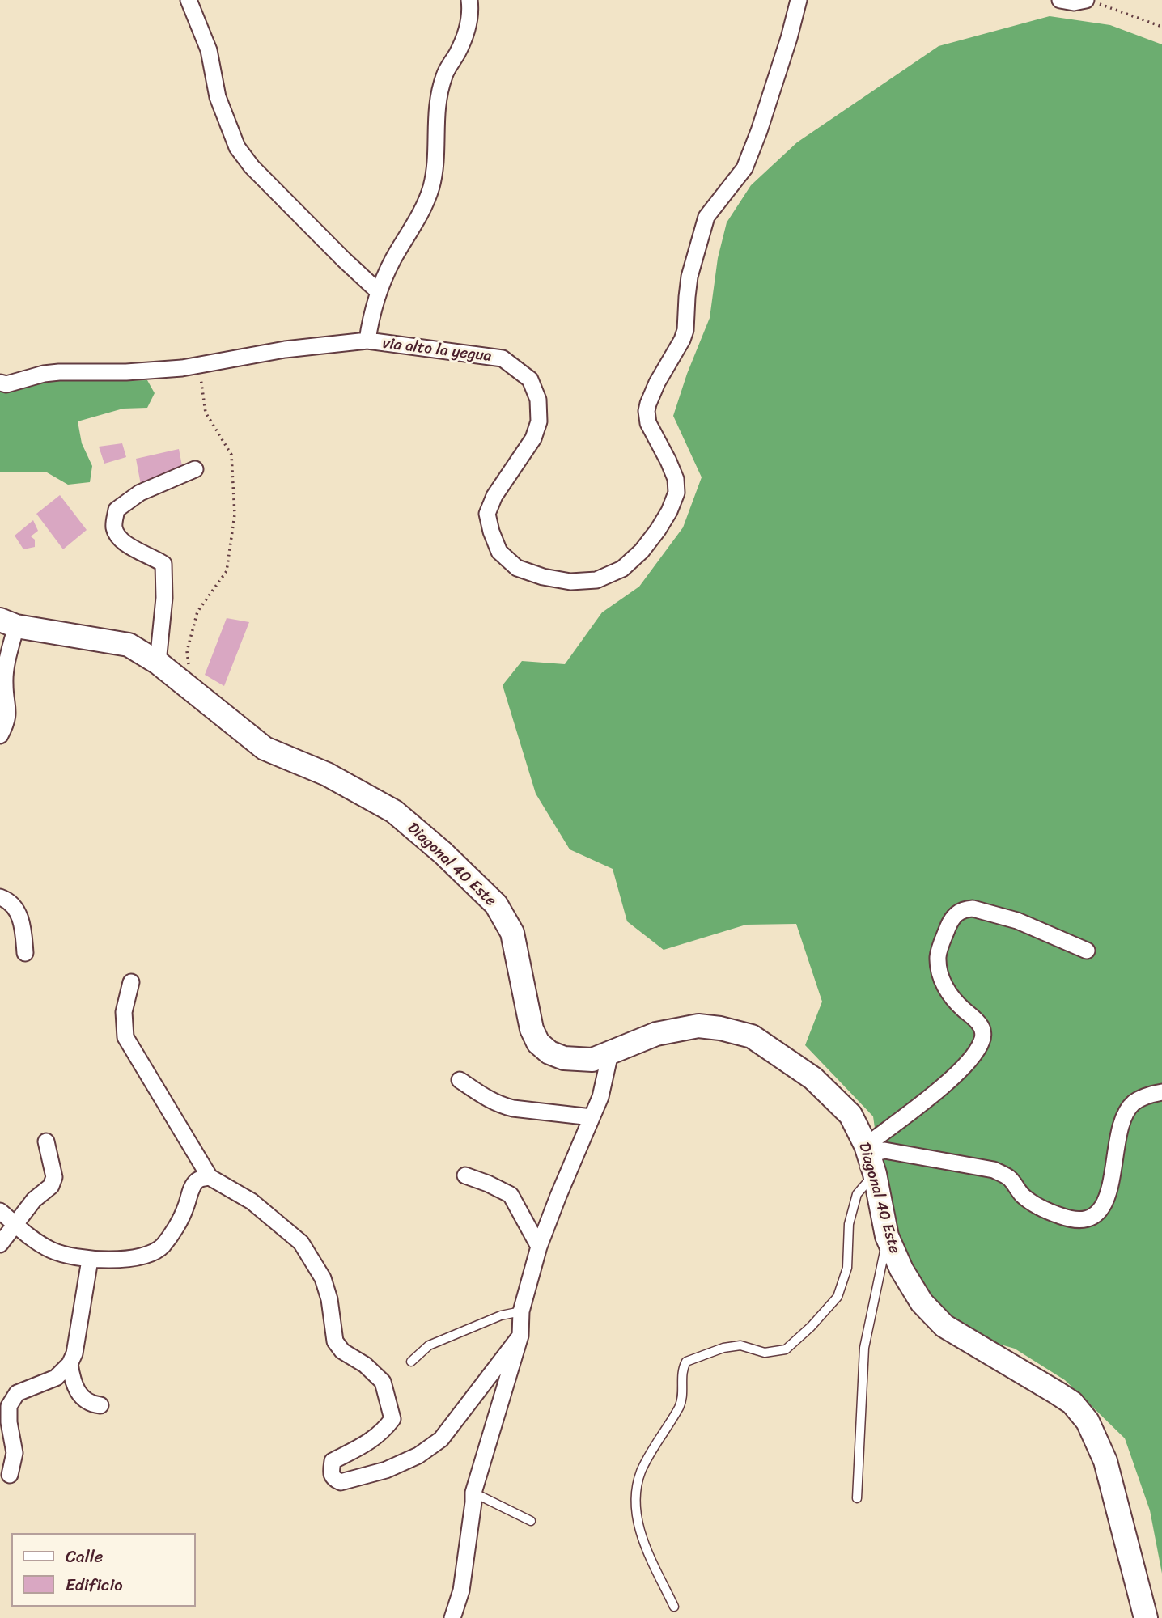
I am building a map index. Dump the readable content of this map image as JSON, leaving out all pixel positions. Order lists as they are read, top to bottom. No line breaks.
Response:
{"streets":{"street":["via alto la yegua","Diagonal 40 Este"]},"legend":["Calle","Edificio"]}
